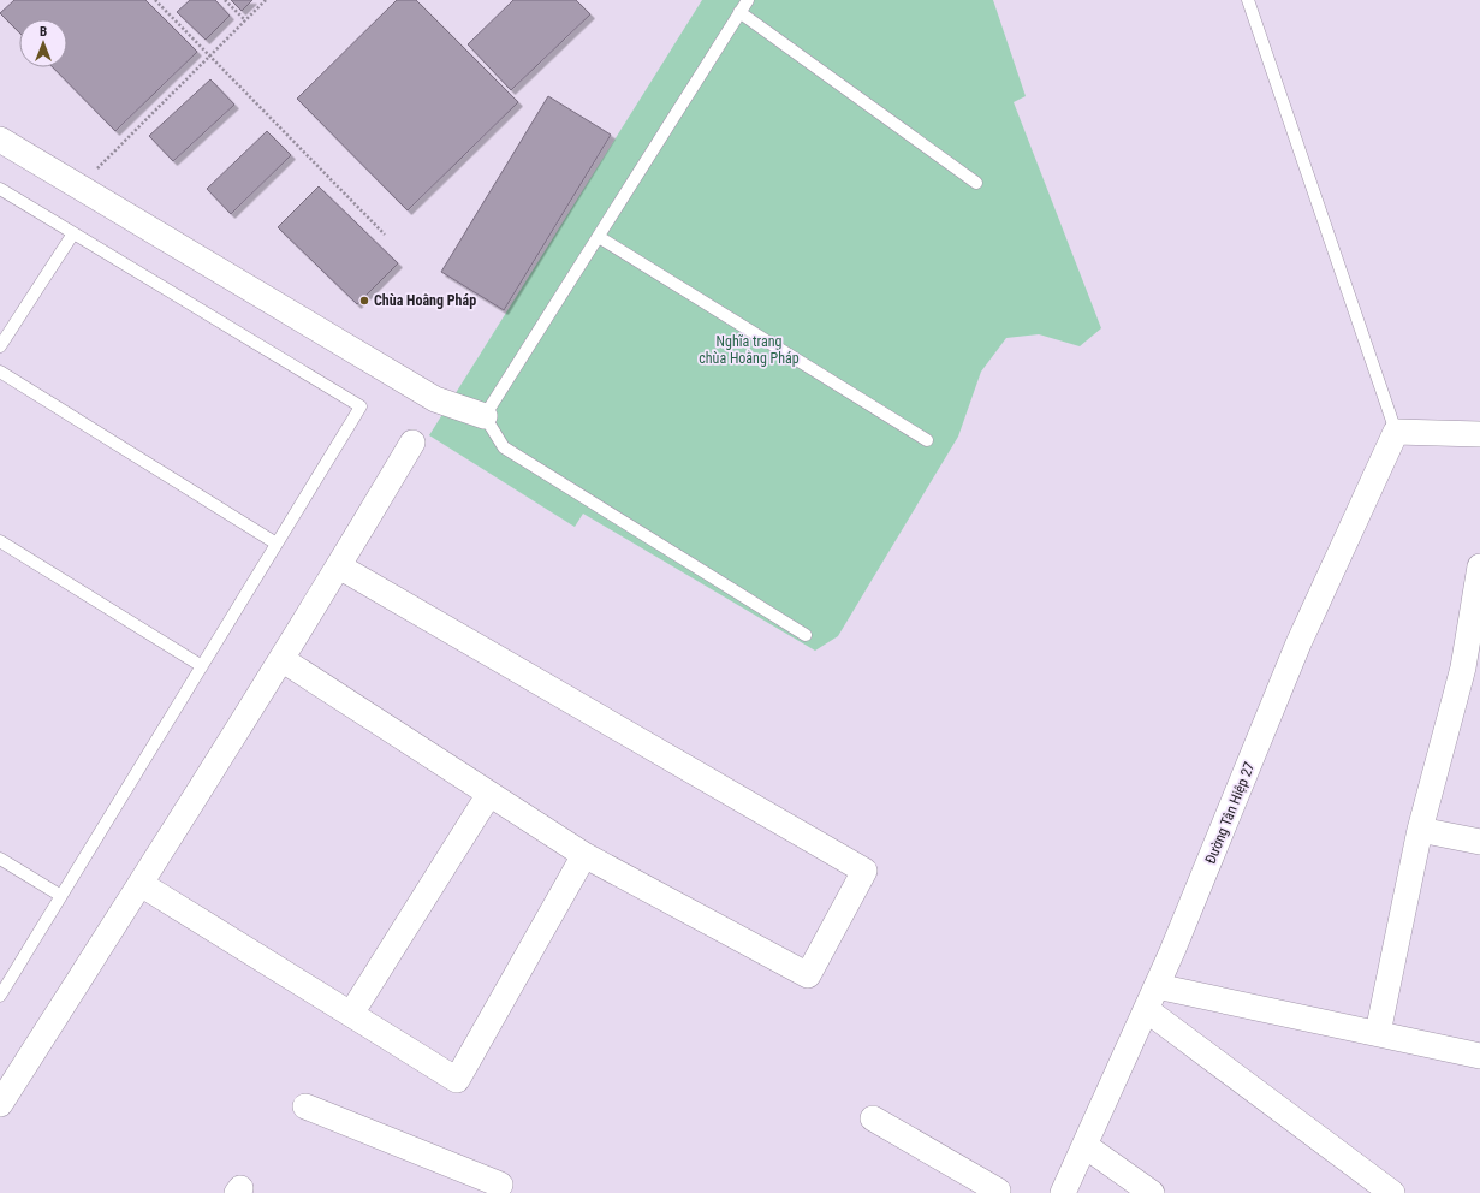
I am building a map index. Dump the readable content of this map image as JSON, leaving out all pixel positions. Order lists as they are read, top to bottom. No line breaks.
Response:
{"streets":{"street":["Đường Tân Hiệp 27"]},"parks":["Nghĩa trang chùa Hoằng Pháp"],"places":["Chùa Hoằng Pháp"],"north":"top"}
